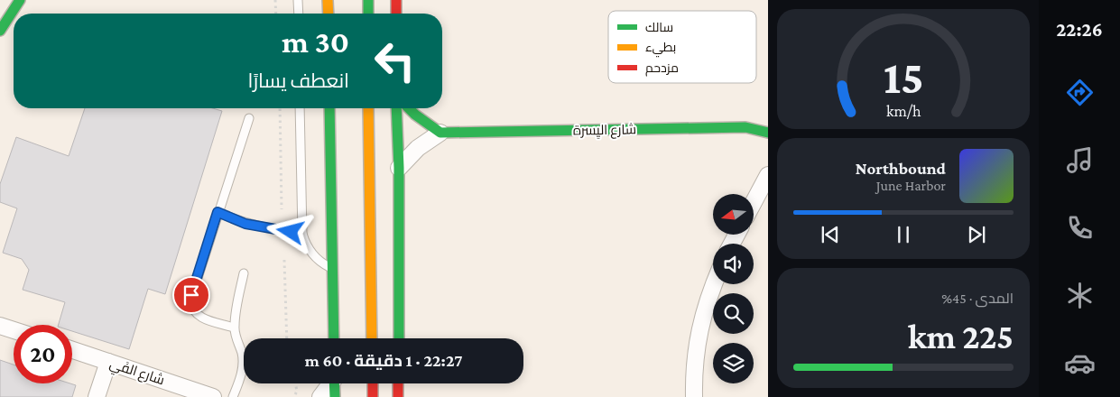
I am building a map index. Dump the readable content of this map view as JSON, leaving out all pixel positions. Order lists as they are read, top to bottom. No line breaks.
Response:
{"streets":{"main road":["شارع اليِسرة"],"street":["شارع الفَي"]},"legend":["سالك","بطيء","مزدحم"],"north":"left","page":{"tabs":"22:26","turn":["30 m","انعطف يسارًا"],"song":["Northbound","June Harbor"],"tile":["المدى · 45%","225 km"],"limit":"20","trip":"22:27 · 1 دقيقة · 60 m","gauge":["15","km/h"]}}
